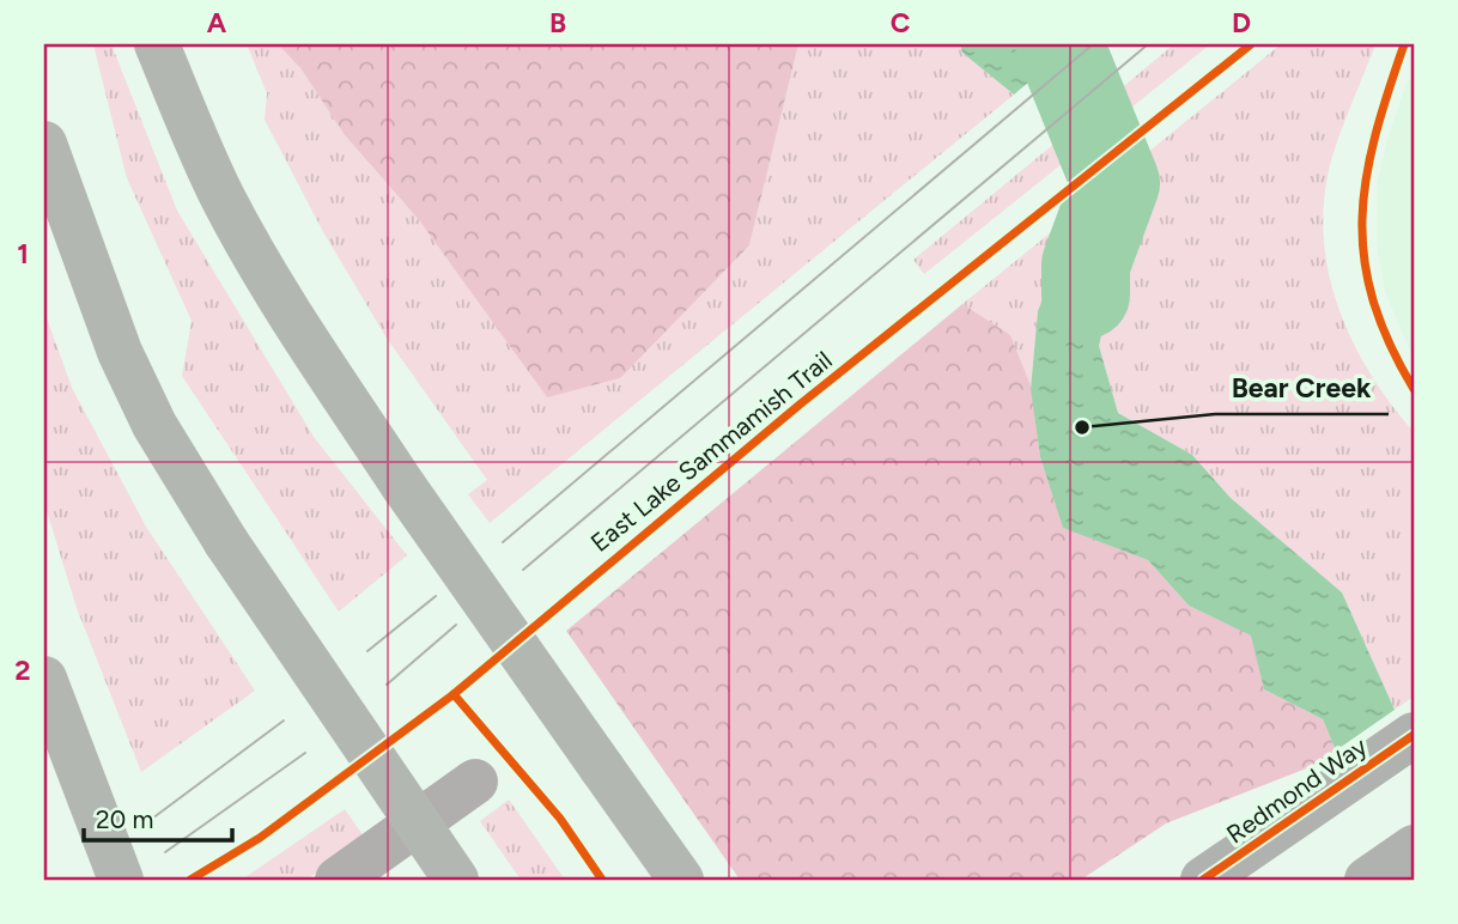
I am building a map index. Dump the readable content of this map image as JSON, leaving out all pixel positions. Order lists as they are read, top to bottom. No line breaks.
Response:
{"streets":{"main road":["Redmond Way"],"cycle path":["East Lake Sammamish Trail"]},"places":["Bear Creek"],"scale_bar":"20 m","grid":{"columns":["A","B","C","D"],"rows":["1","2"]}}
